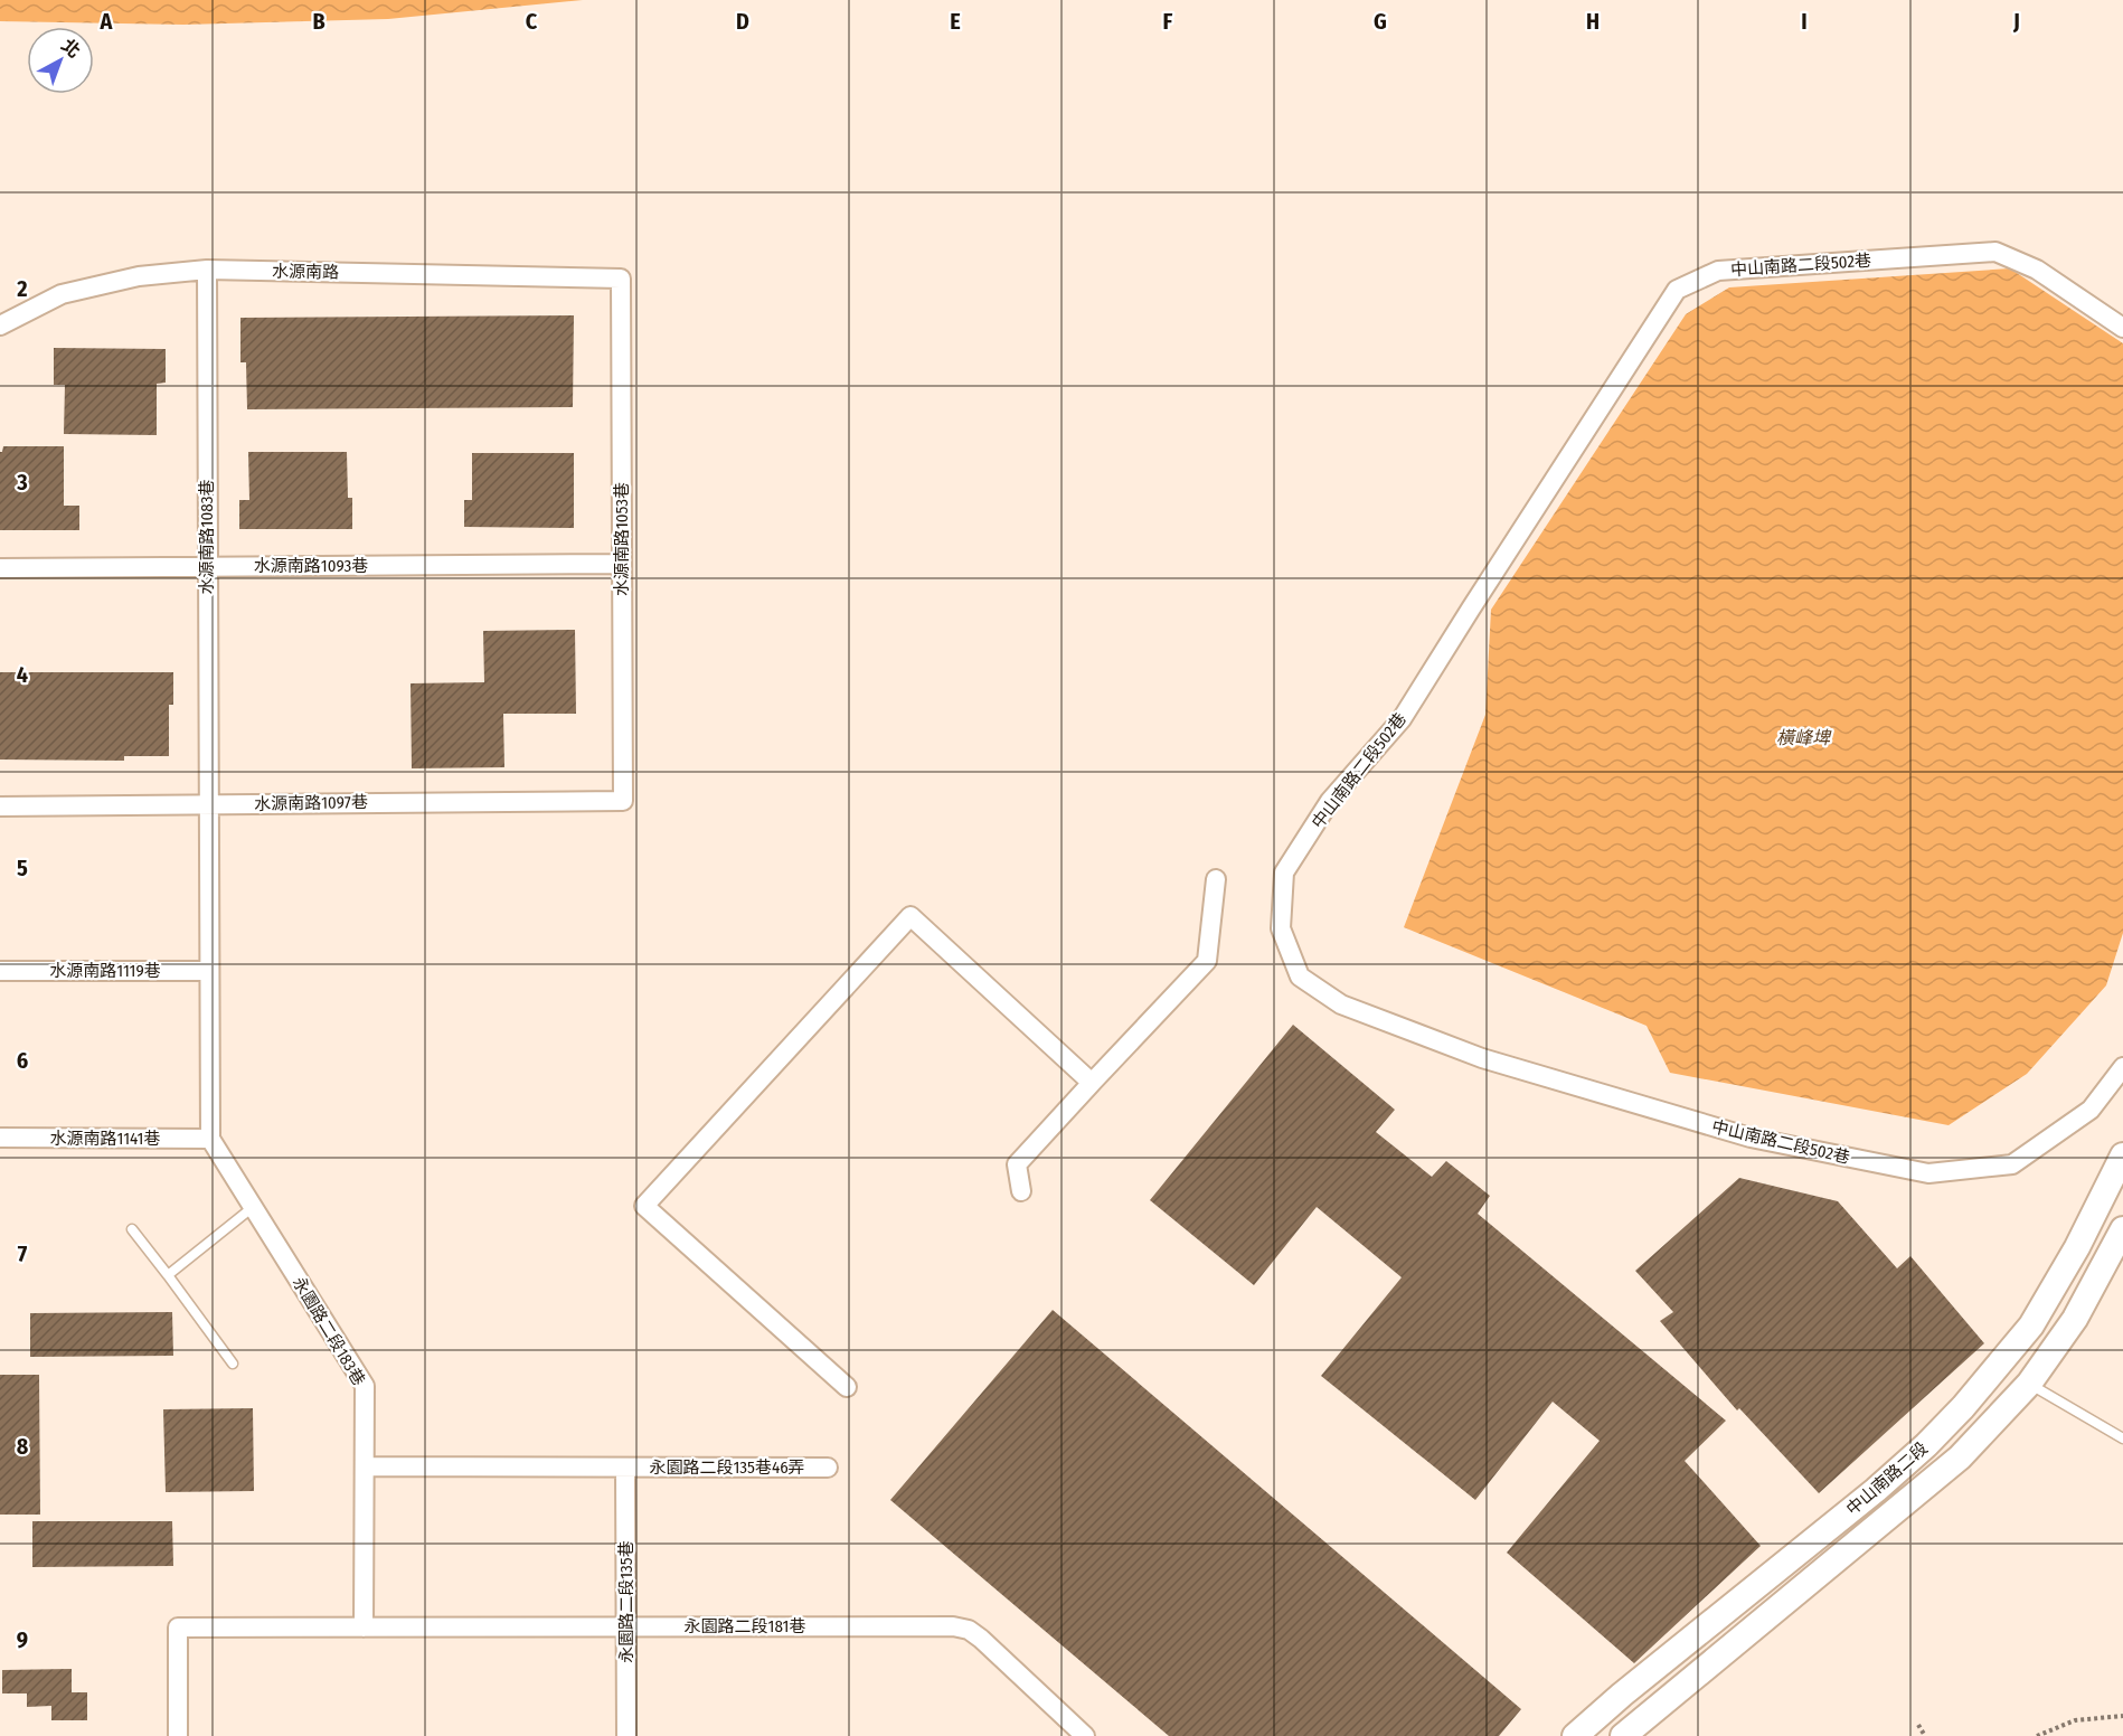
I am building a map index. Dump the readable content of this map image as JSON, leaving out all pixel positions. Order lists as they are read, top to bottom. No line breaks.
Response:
{"streets":{"main road":["中山南路二段"],"street":["中山南路二段502巷","水源南路","水源南路1083巷","水源南路1053巷","水源南路1093巷","水源南路1097巷","水源南路1119巷","水源南路1141巷","永園路二段183巷","永園路二段135巷46弄","永園路二段135巷","永園路二段181巷"]},"crossings":[["水源南路","水源南路1083巷"],["水源南路","水源南路1053巷"],["水源南路1083巷","水源南路1093巷"],["水源南路1083巷","水源南路1097巷"],["水源南路1053巷","水源南路1093巷"],["水源南路1053巷","水源南路1097巷"],["水源南路1141巷","永園路二段183巷"],["永園路二段183巷","永園路二段135巷46弄"],["永園路二段183巷","永園路二段181巷"],["永園路二段135巷46弄","永園路二段135巷"],["永園路二段135巷","永園路二段181巷"]],"water":["橫峰埤"],"north":"top right","grid":{"columns":["A","B","C","D","E","F","G","H","I","J"],"rows":["2","3","4","5","6","7","8","9"]}}
